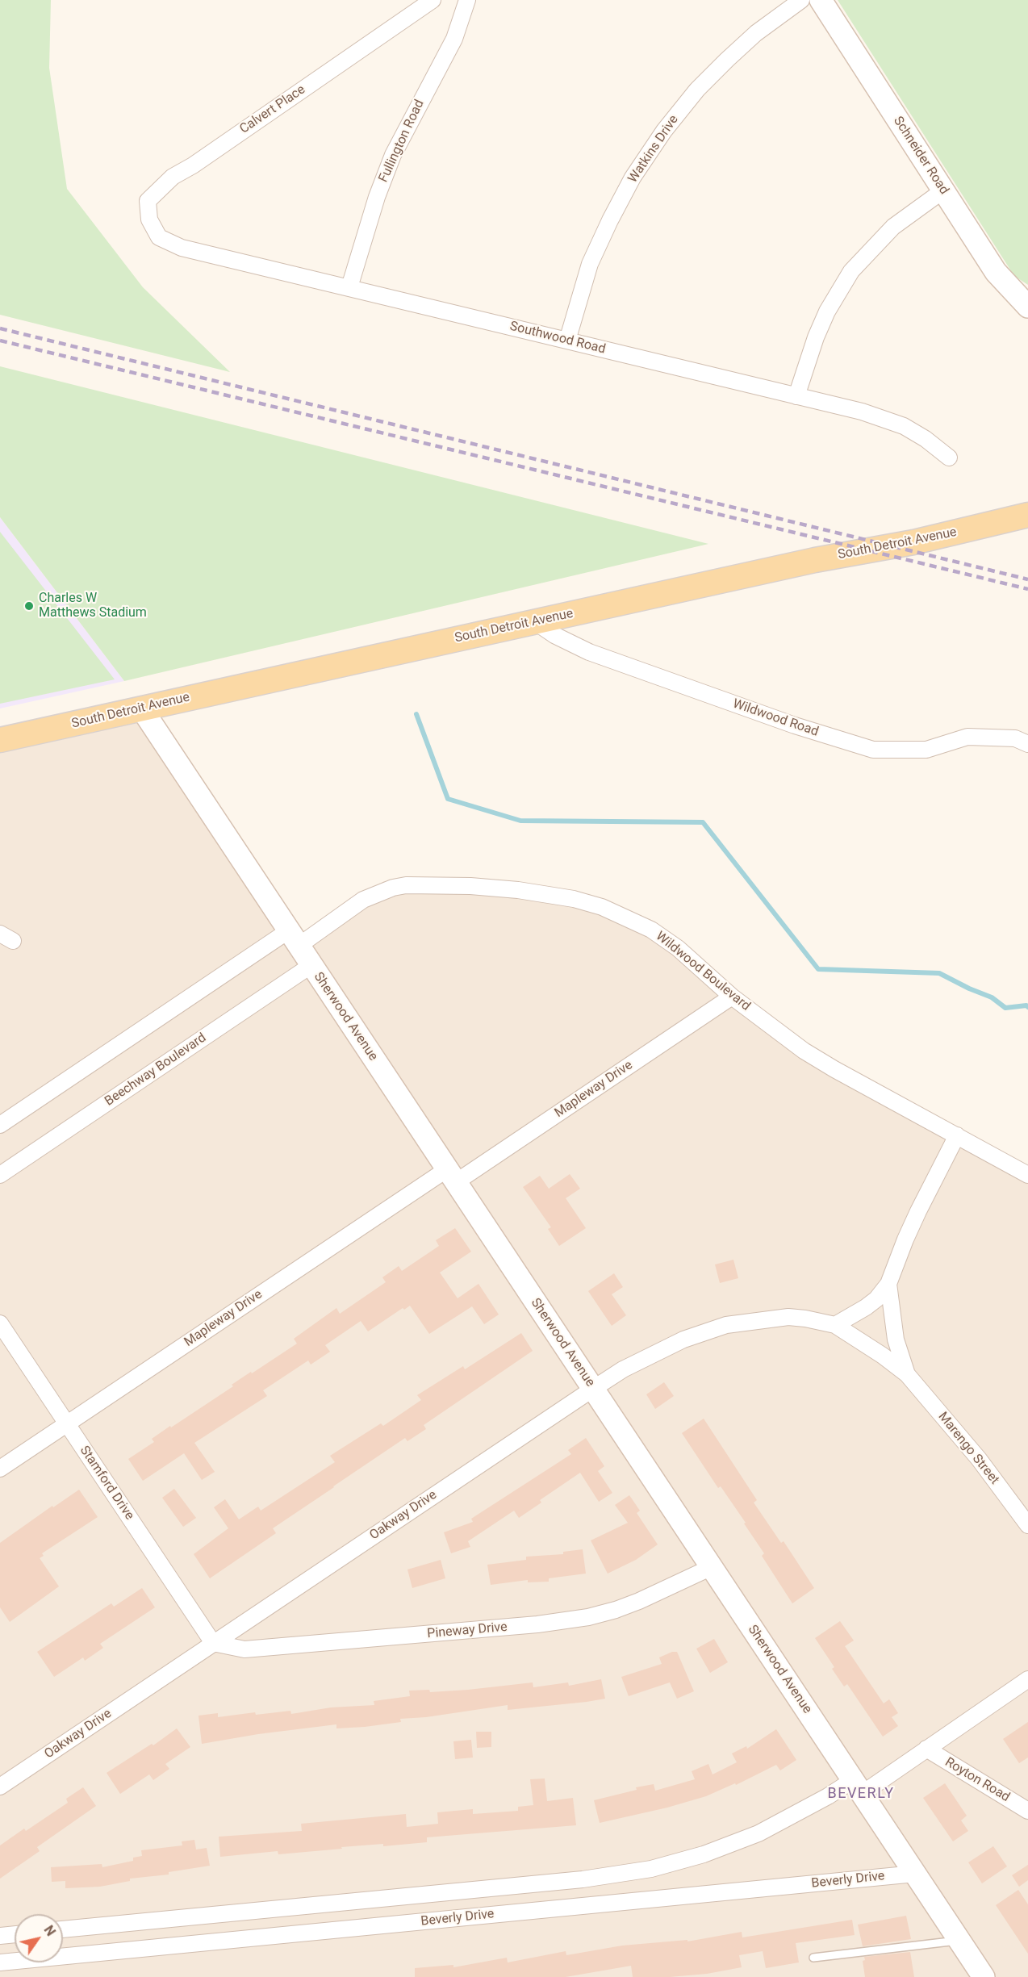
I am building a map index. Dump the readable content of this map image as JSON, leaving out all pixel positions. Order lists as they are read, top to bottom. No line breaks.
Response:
{"streets":{"main road":["South Detroit Avenue"],"street":["Calvert Place","Fullington Road","Watkins Drive","Schneider Road","Southwood Road","Wildwood Road","Wildwood Boulevard","Sherwood Avenue","Beechway Boulevard","Mapleway Drive","Marengo Street","Stamford Drive","Oakway Drive","Pineway Drive","Royton Road","Beverly Drive"]},"crossings":[["Calvert Place","Southwood Road"],["Fullington Road","Southwood Road"],["Watkins Drive","Southwood Road"],["South Detroit Avenue","Wildwood Road"],["South Detroit Avenue","Sherwood Avenue"],["Wildwood Boulevard","Sherwood Avenue"],["Wildwood Boulevard","Mapleway Drive"],["Wildwood Boulevard","Marengo Street"],["Sherwood Avenue","Beechway Boulevard"],["Sherwood Avenue","Mapleway Drive"],["Sherwood Avenue","Oakway Drive"],["Sherwood Avenue","Pineway Drive"],["Sherwood Avenue","Beverly Drive"],["Mapleway Drive","Stamford Drive"],["Marengo Street","Oakway Drive"],["Stamford Drive","Oakway Drive"],["Stamford Drive","Pineway Drive"],["Oakway Drive","Pineway Drive"],["Royton Road","Beverly Drive"]],"districts":["BEVERLY"],"places":["Charles W Matthews Stadium"],"north":"top right"}
